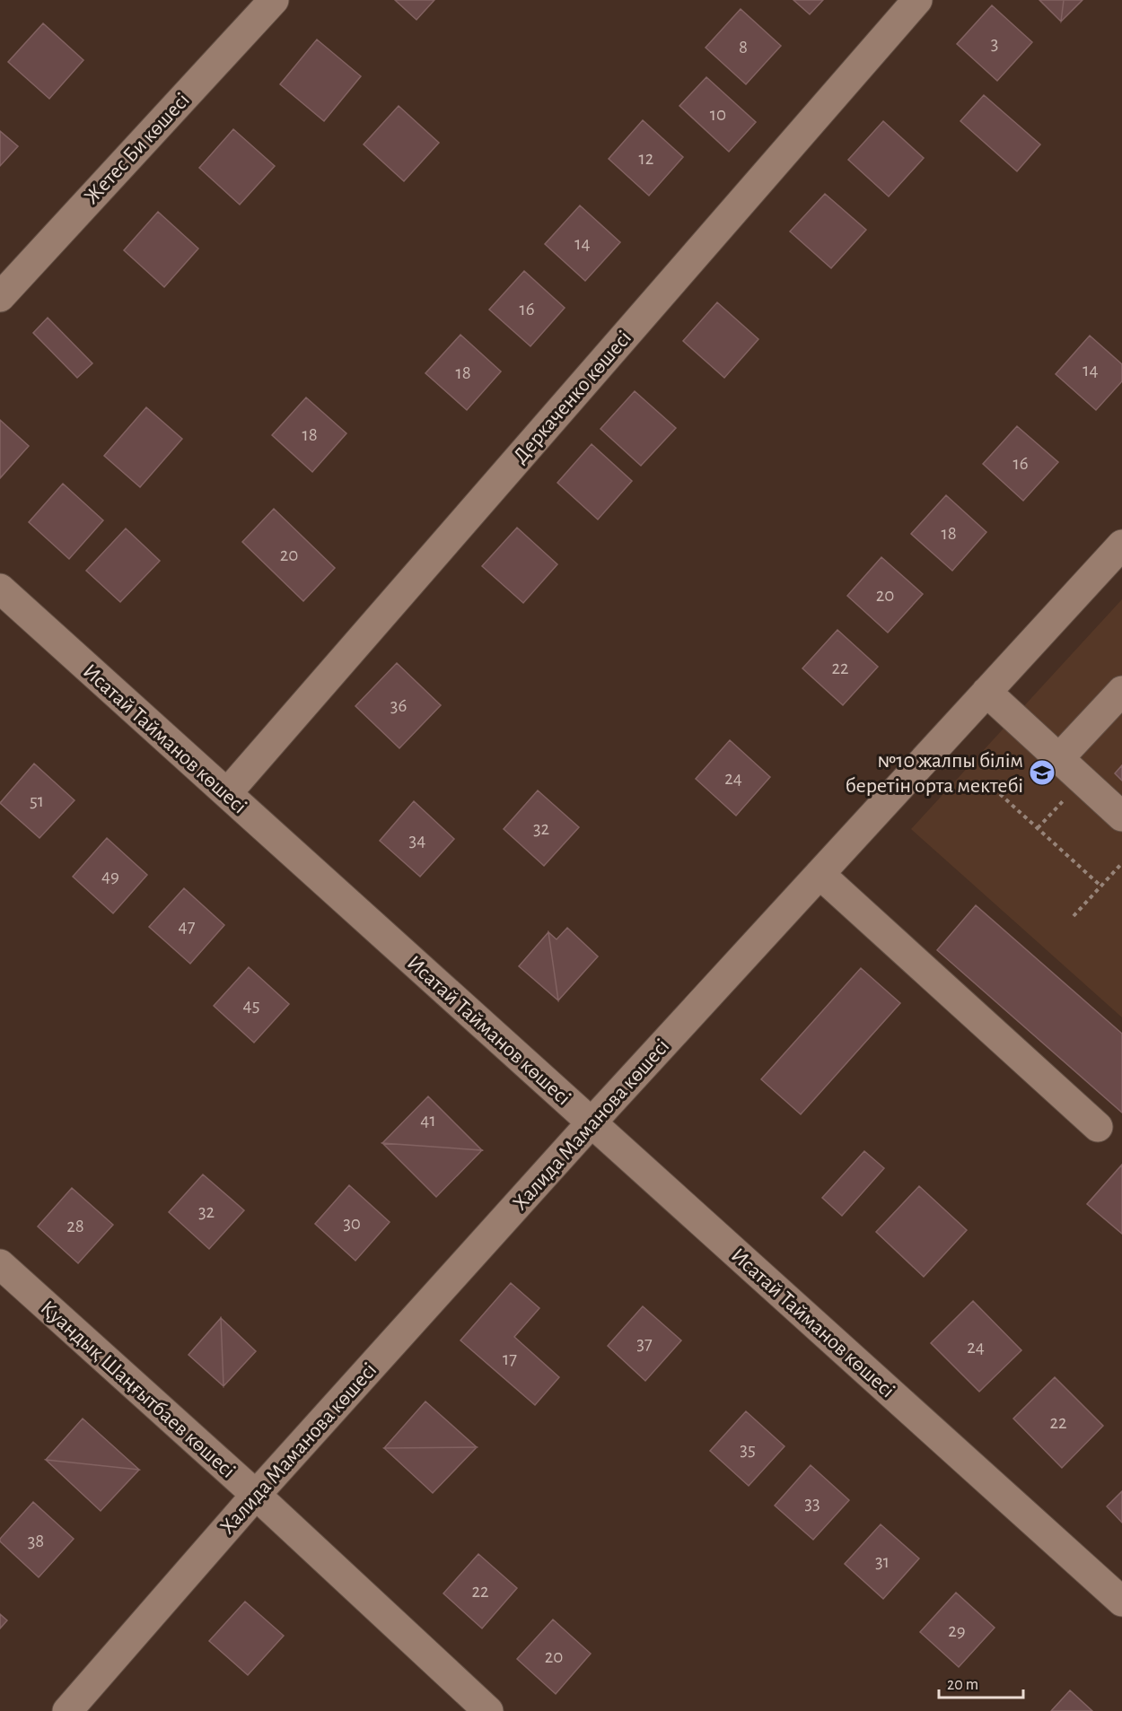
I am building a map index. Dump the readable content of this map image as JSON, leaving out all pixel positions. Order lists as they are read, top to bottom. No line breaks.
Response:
{"streets":{"street":["Жетес Би көшесі","Деркаченко көшесі","Исатай Тайманов көшесі","Халида Маманова көшесі","Қуандық Шаңғытбаев көшесі"]},"crossings":[["Деркаченко көшесі","Исатай Тайманов көшесі"],["Исатай Тайманов көшесі","Халида Маманова көшесі"],["Халида Маманова көшесі","Қуандық Шаңғытбаев көшесі"]],"places":{"school or university":["№10 жалпы білім беретін орта мектебі"]},"house_numbers":["3","8","10","12","14","16","14","18","18","16","18","20","20","22","36","24","51","32","34","49","47","45","41","32","30","28","37","24","17","22","35","33","38","31","22","29","20"],"scale_bar":"20 m"}
